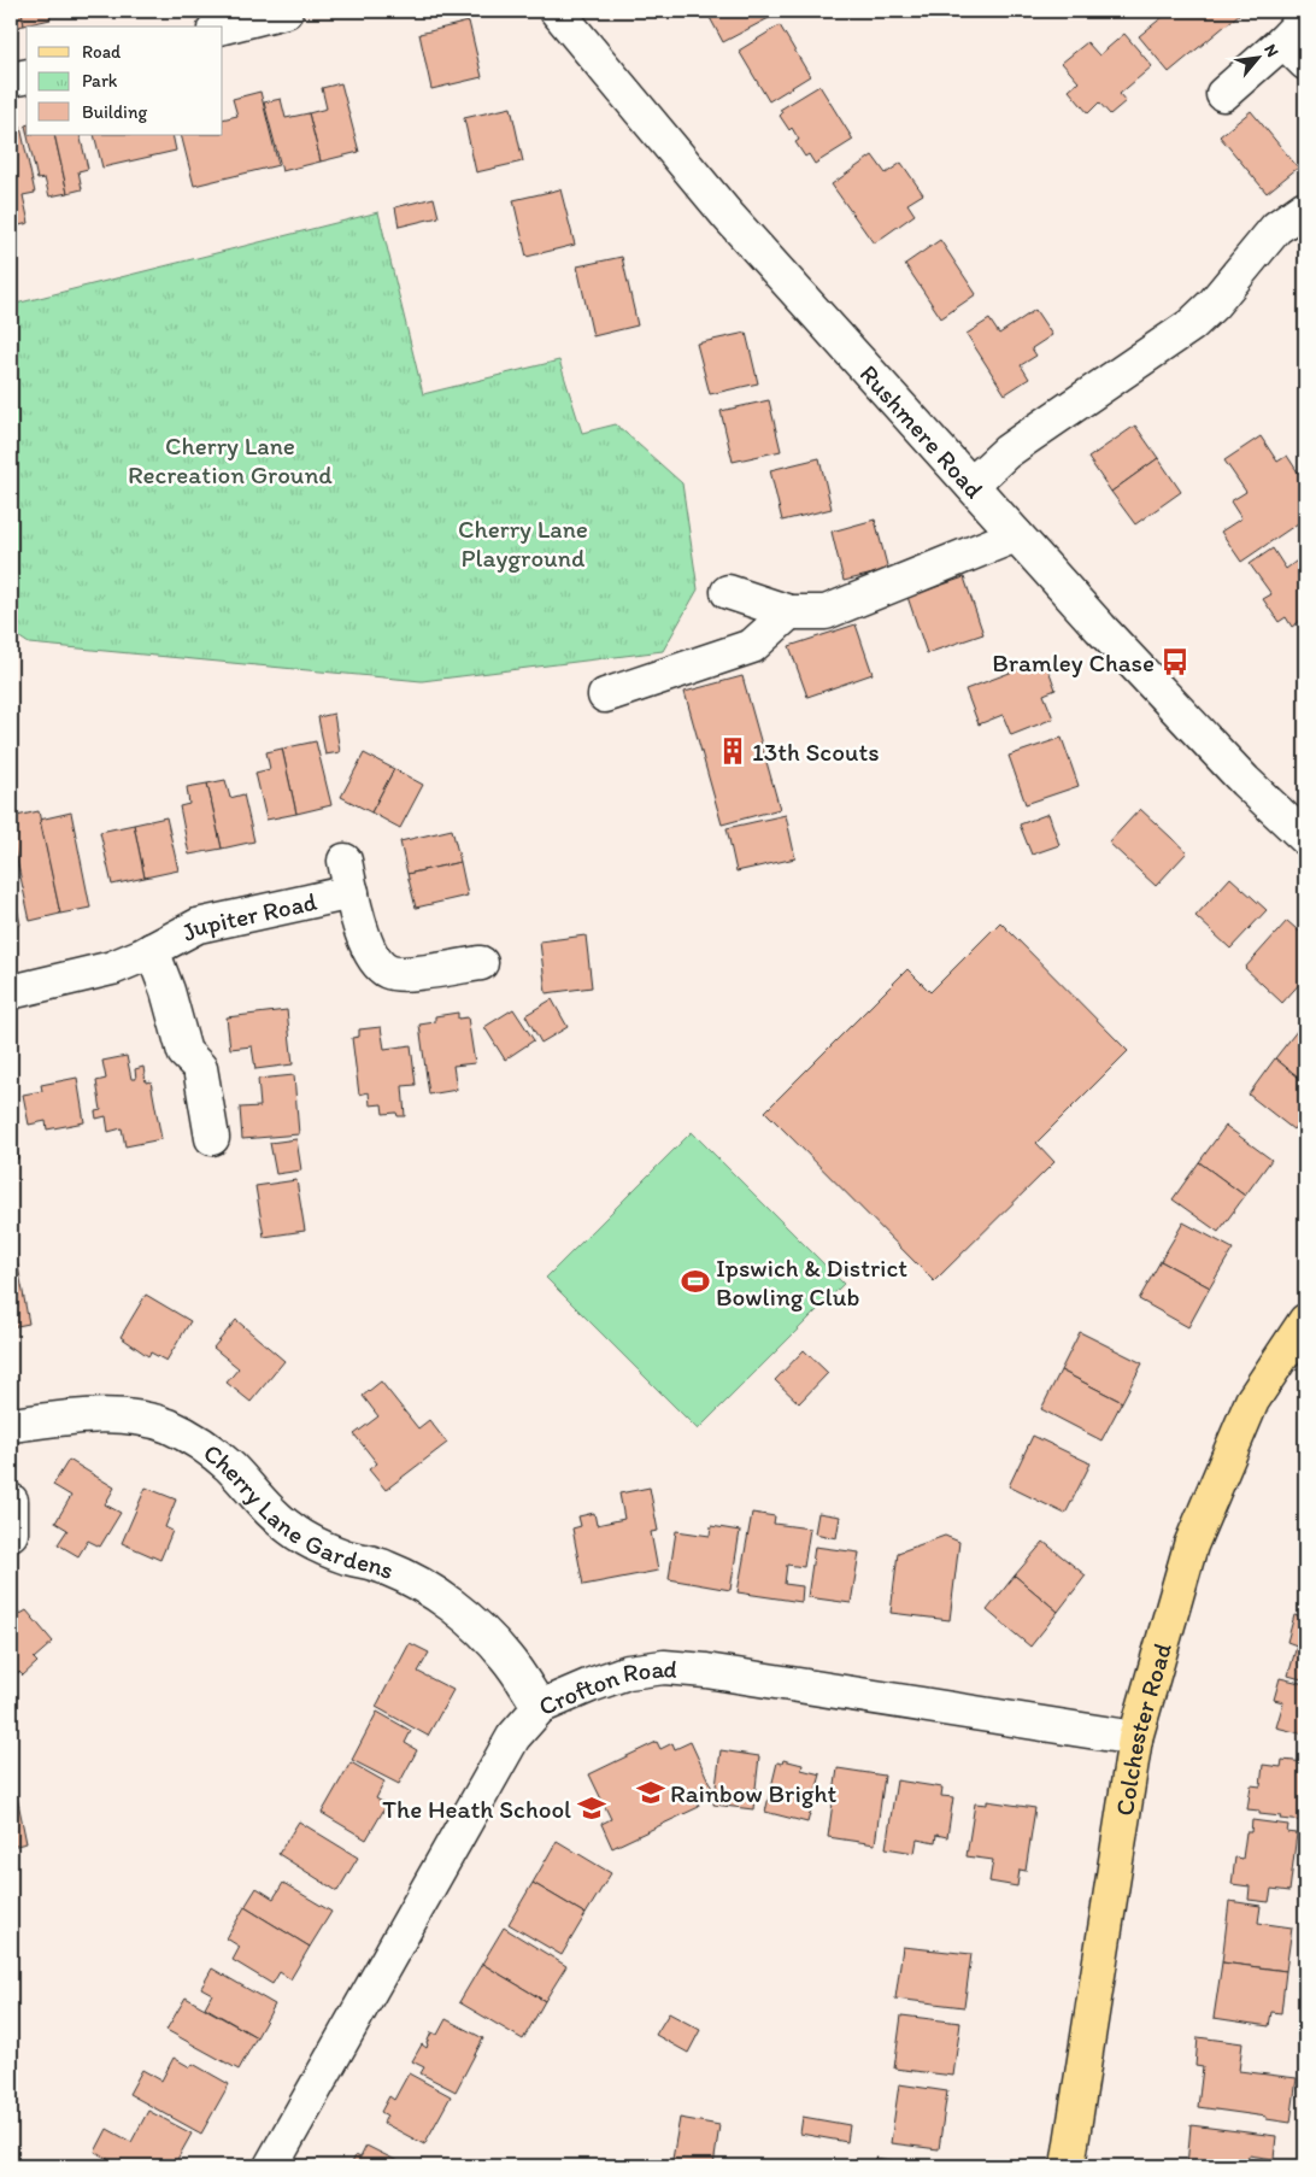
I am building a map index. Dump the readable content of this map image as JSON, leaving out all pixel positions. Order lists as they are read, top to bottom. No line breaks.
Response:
{"streets":{"main road":["Colchester Road"],"street":["Rushmere Road","Jupiter Road","Cherry Lane Gardens","Crofton Road"]},"crossings":[["Cherry Lane Gardens","Crofton Road"],["Crofton Road","Colchester Road"]],"parks":["Cherry Lane Recreation Ground","Cherry Lane Playground"],"places":{"bus stop":["Bramley Chase"],"building":["13th Scouts"],"sports":["Ipswich & District Bowling Club"],"school or university":["Rainbow Bright","The Heath School"]},"legend":["Road","Park","Building"],"north":"top right"}
